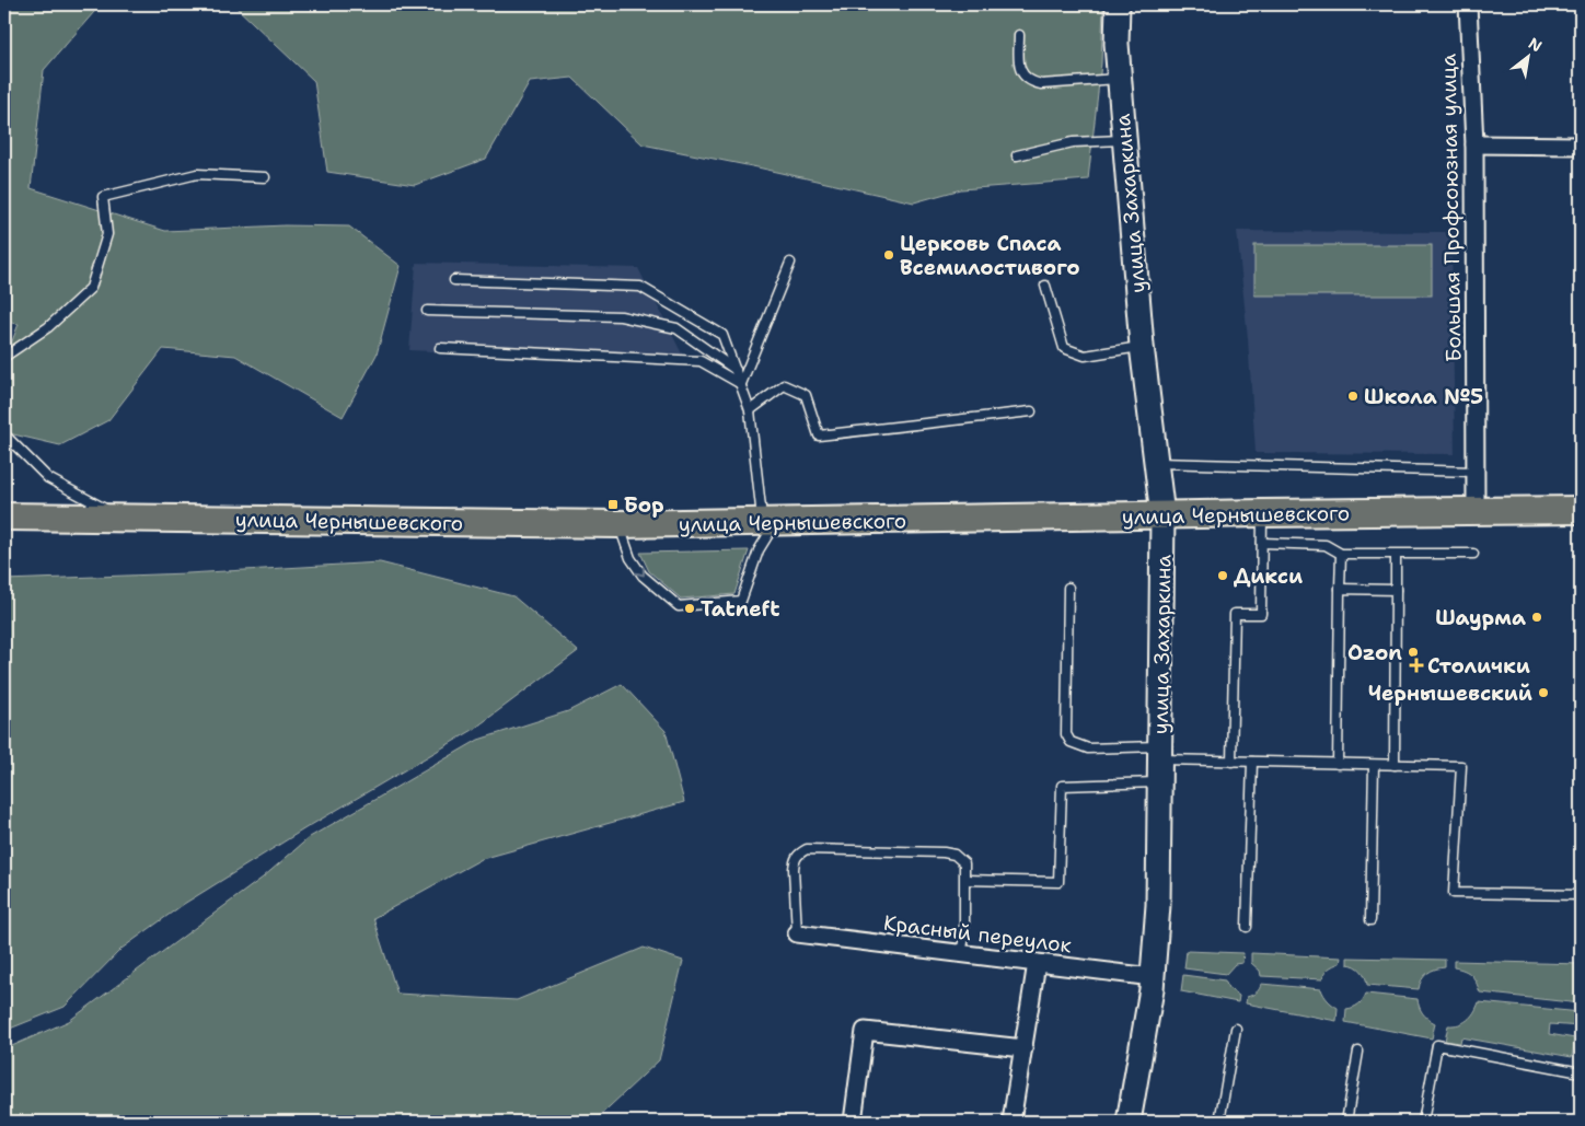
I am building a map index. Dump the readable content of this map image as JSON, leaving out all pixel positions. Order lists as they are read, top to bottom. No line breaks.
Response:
{"streets":{"main road":["улица Чернышевского"],"street":["улица Захаркина","Большая Профсоюзная улица","Красный переулок"]},"crossings":[["улица Захаркина","улица Чернышевского"],["улица Захаркина","Красный переулок"],["Большая Профсоюзная улица","улица Чернышевского"]],"places":{"other":["Церковь Спаса Всемилостивого","Школа №5","Дикси","Tatneft","Шаурма","Ozon","Чернышевский"],"transit":["Бор"],"health":["Столички"]},"north":"top right"}
